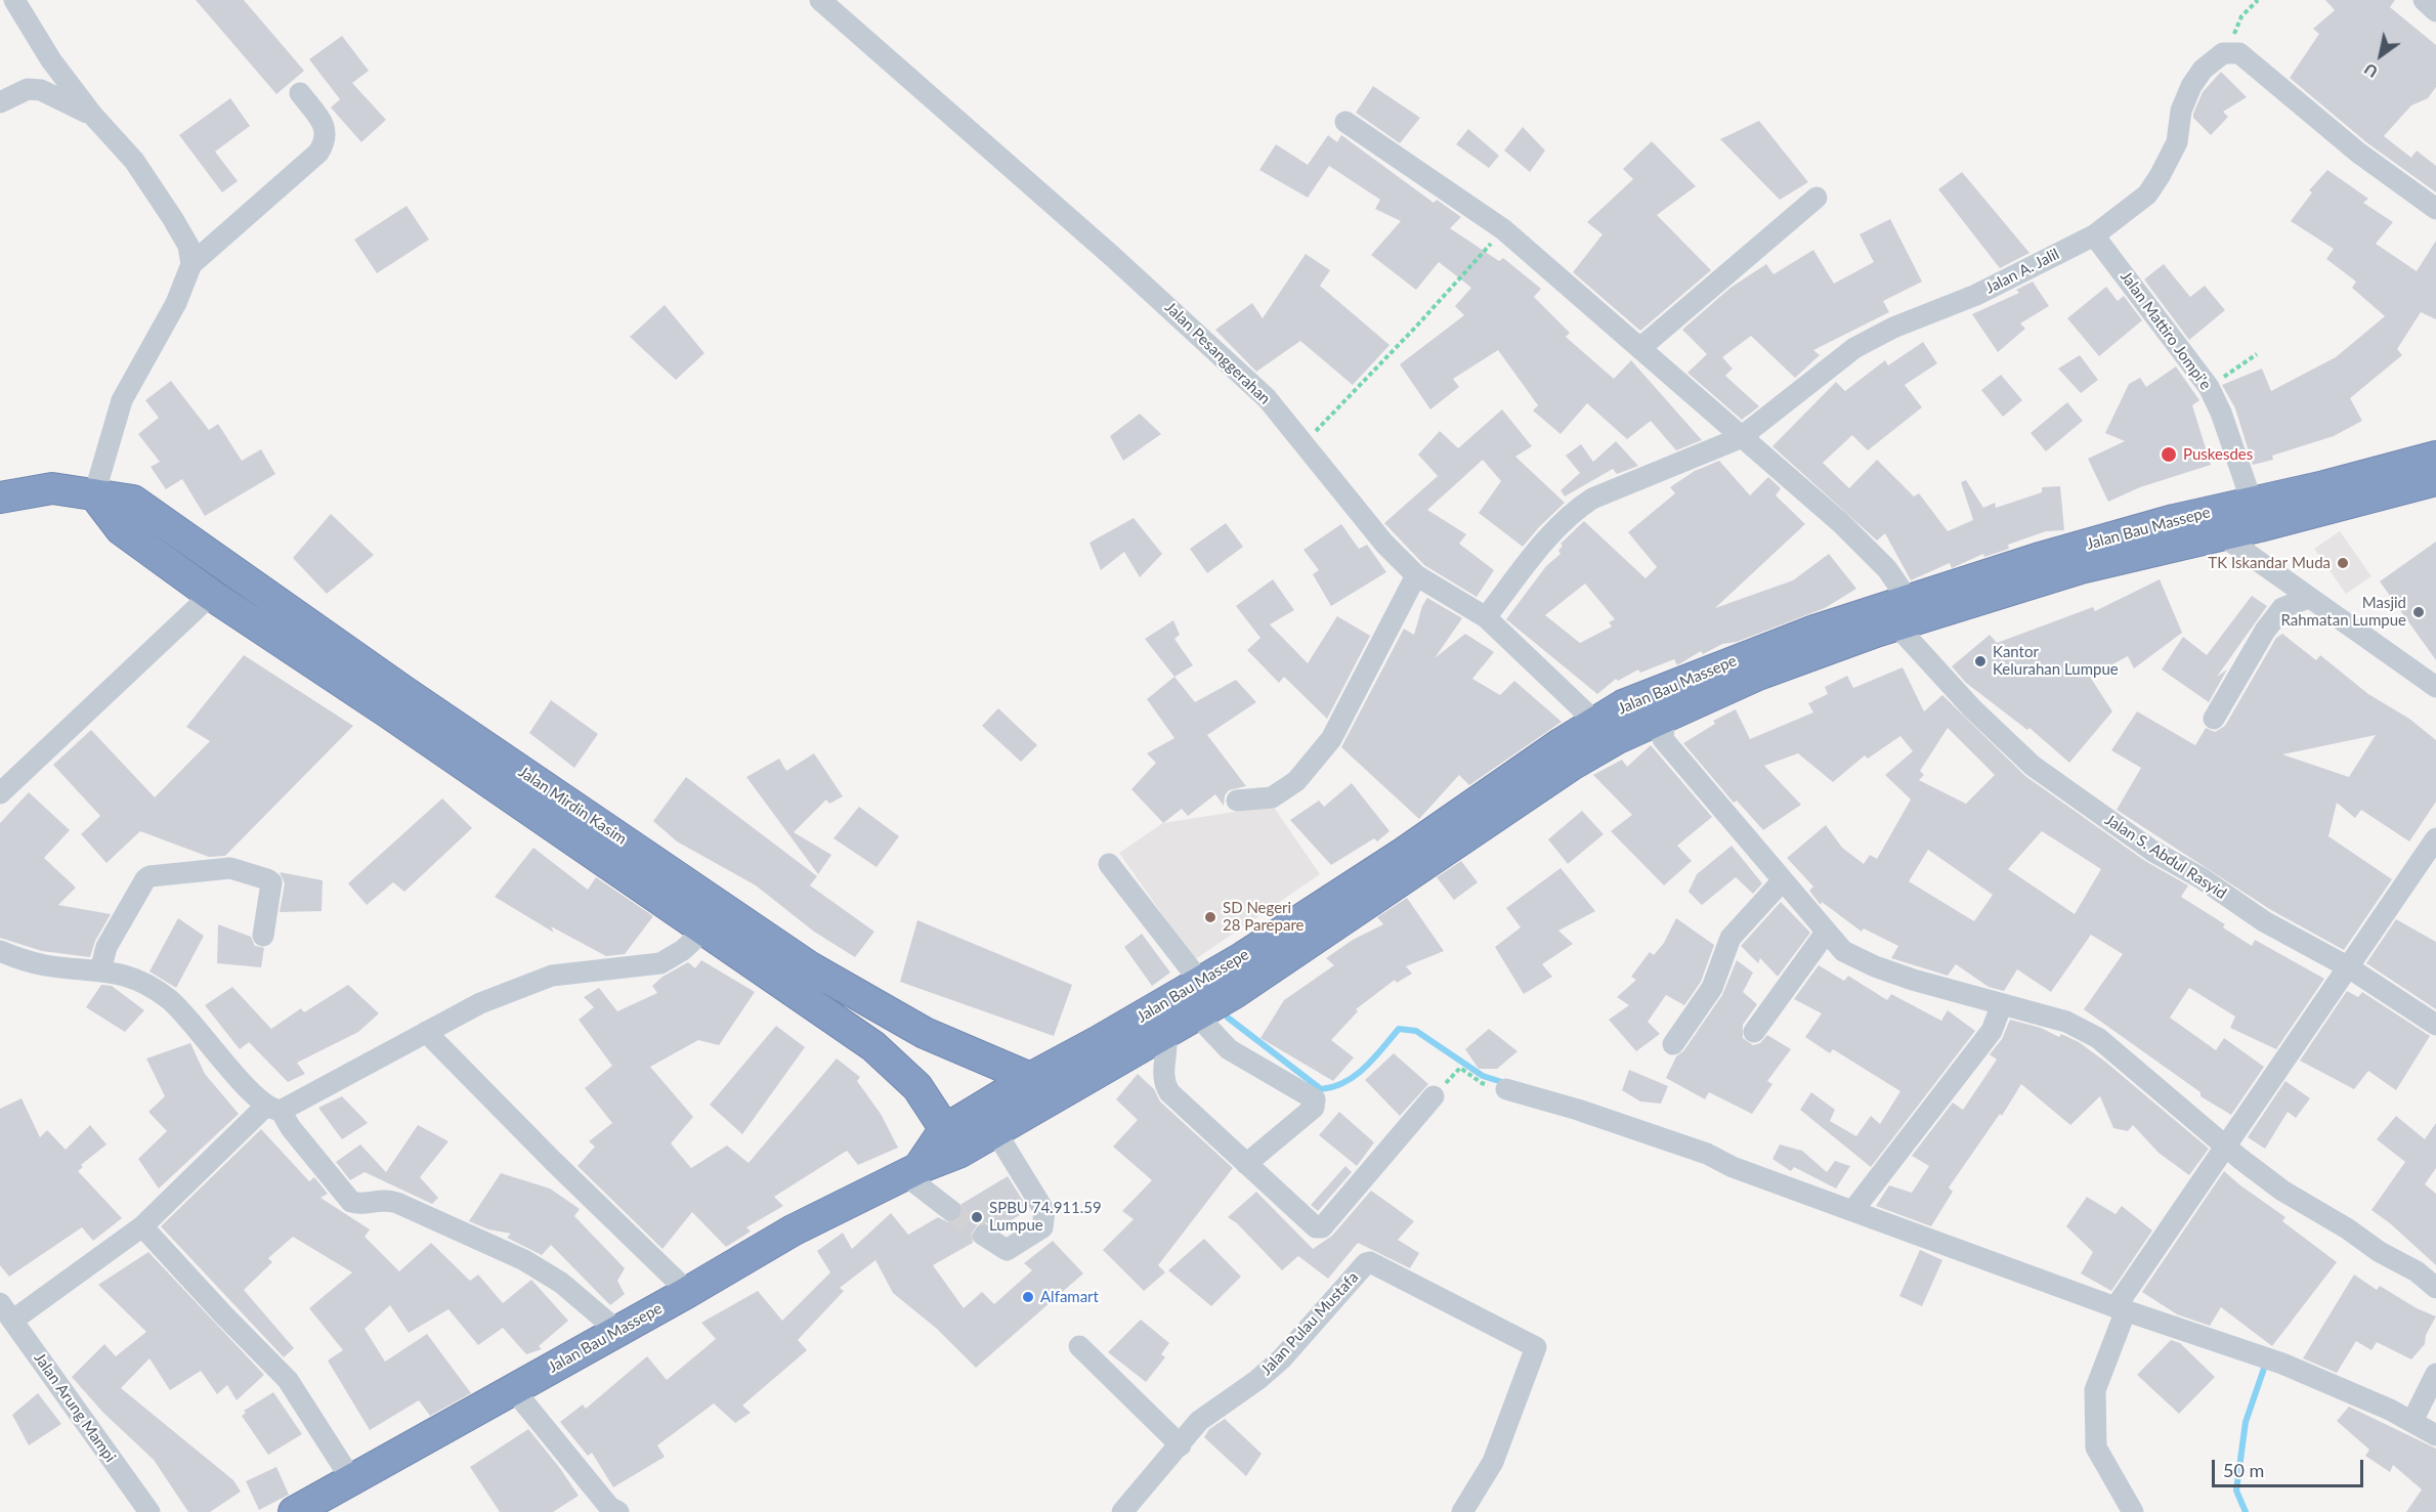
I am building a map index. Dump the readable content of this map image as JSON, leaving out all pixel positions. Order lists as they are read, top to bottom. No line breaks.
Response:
{"streets":{"highway":["Jalan Bau Massepe","Jalan Mirdin Kasim"],"street":["Jalan A. Jalil","Jalan Mattiro Jompi'e","Jalan Pesanggerahan","Jalan S. Abdul Rasyid","Jalan Pulau Mustafa","Jalan Arung Mampi"]},"crossings":[["Jalan A. Jalil","Jalan Mattiro Jompi'e"],["Jalan A. Jalil","Jalan Pesanggerahan"],["Jalan A. Jalil","Jalan S. Abdul Rasyid"],["Jalan Mattiro Jompi'e","Jalan Bau Massepe"],["Jalan Pesanggerahan","Jalan Bau Massepe"],["Jalan Bau Massepe","Jalan Mirdin Kasim"],["Jalan Bau Massepe","Jalan S. Abdul Rasyid"]],"places":["Puskesdes","TK Iskandar Muda","Masjid Rahmatan Lumpue","Kantor Kelurahan Lumpue","SD Negeri 28 Parepare","SPBU 74.911.59 Lumpue","Alfamart"],"scale_bar":"50 m","north":"bottom left"}
